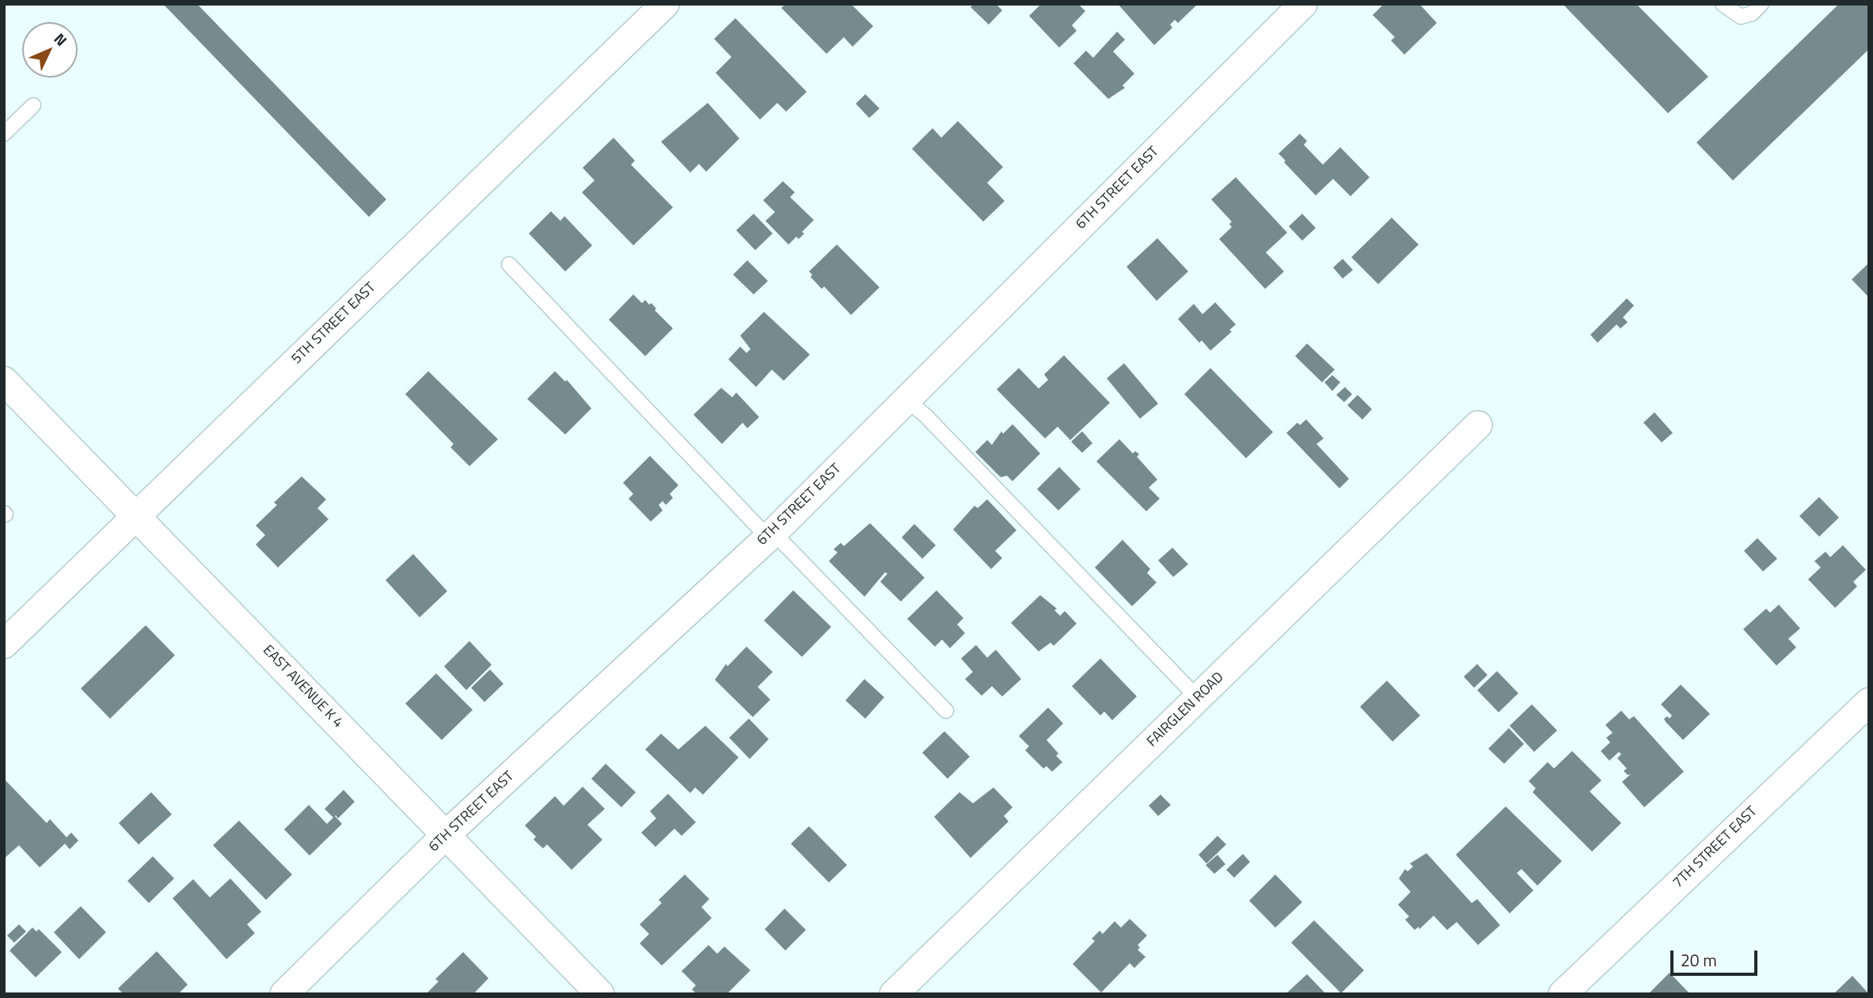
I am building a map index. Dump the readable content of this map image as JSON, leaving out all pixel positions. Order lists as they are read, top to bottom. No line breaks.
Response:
{"streets":{"street":["6TH STREET EAST","5TH STREET EAST","EAST AVENUE K 4","FAIRGLEN ROAD","7TH STREET EAST"]},"crossings":[["6TH STREET EAST","EAST AVENUE K 4"],["5TH STREET EAST","EAST AVENUE K 4"]],"scale_bar":"20 m","north":"top right"}
